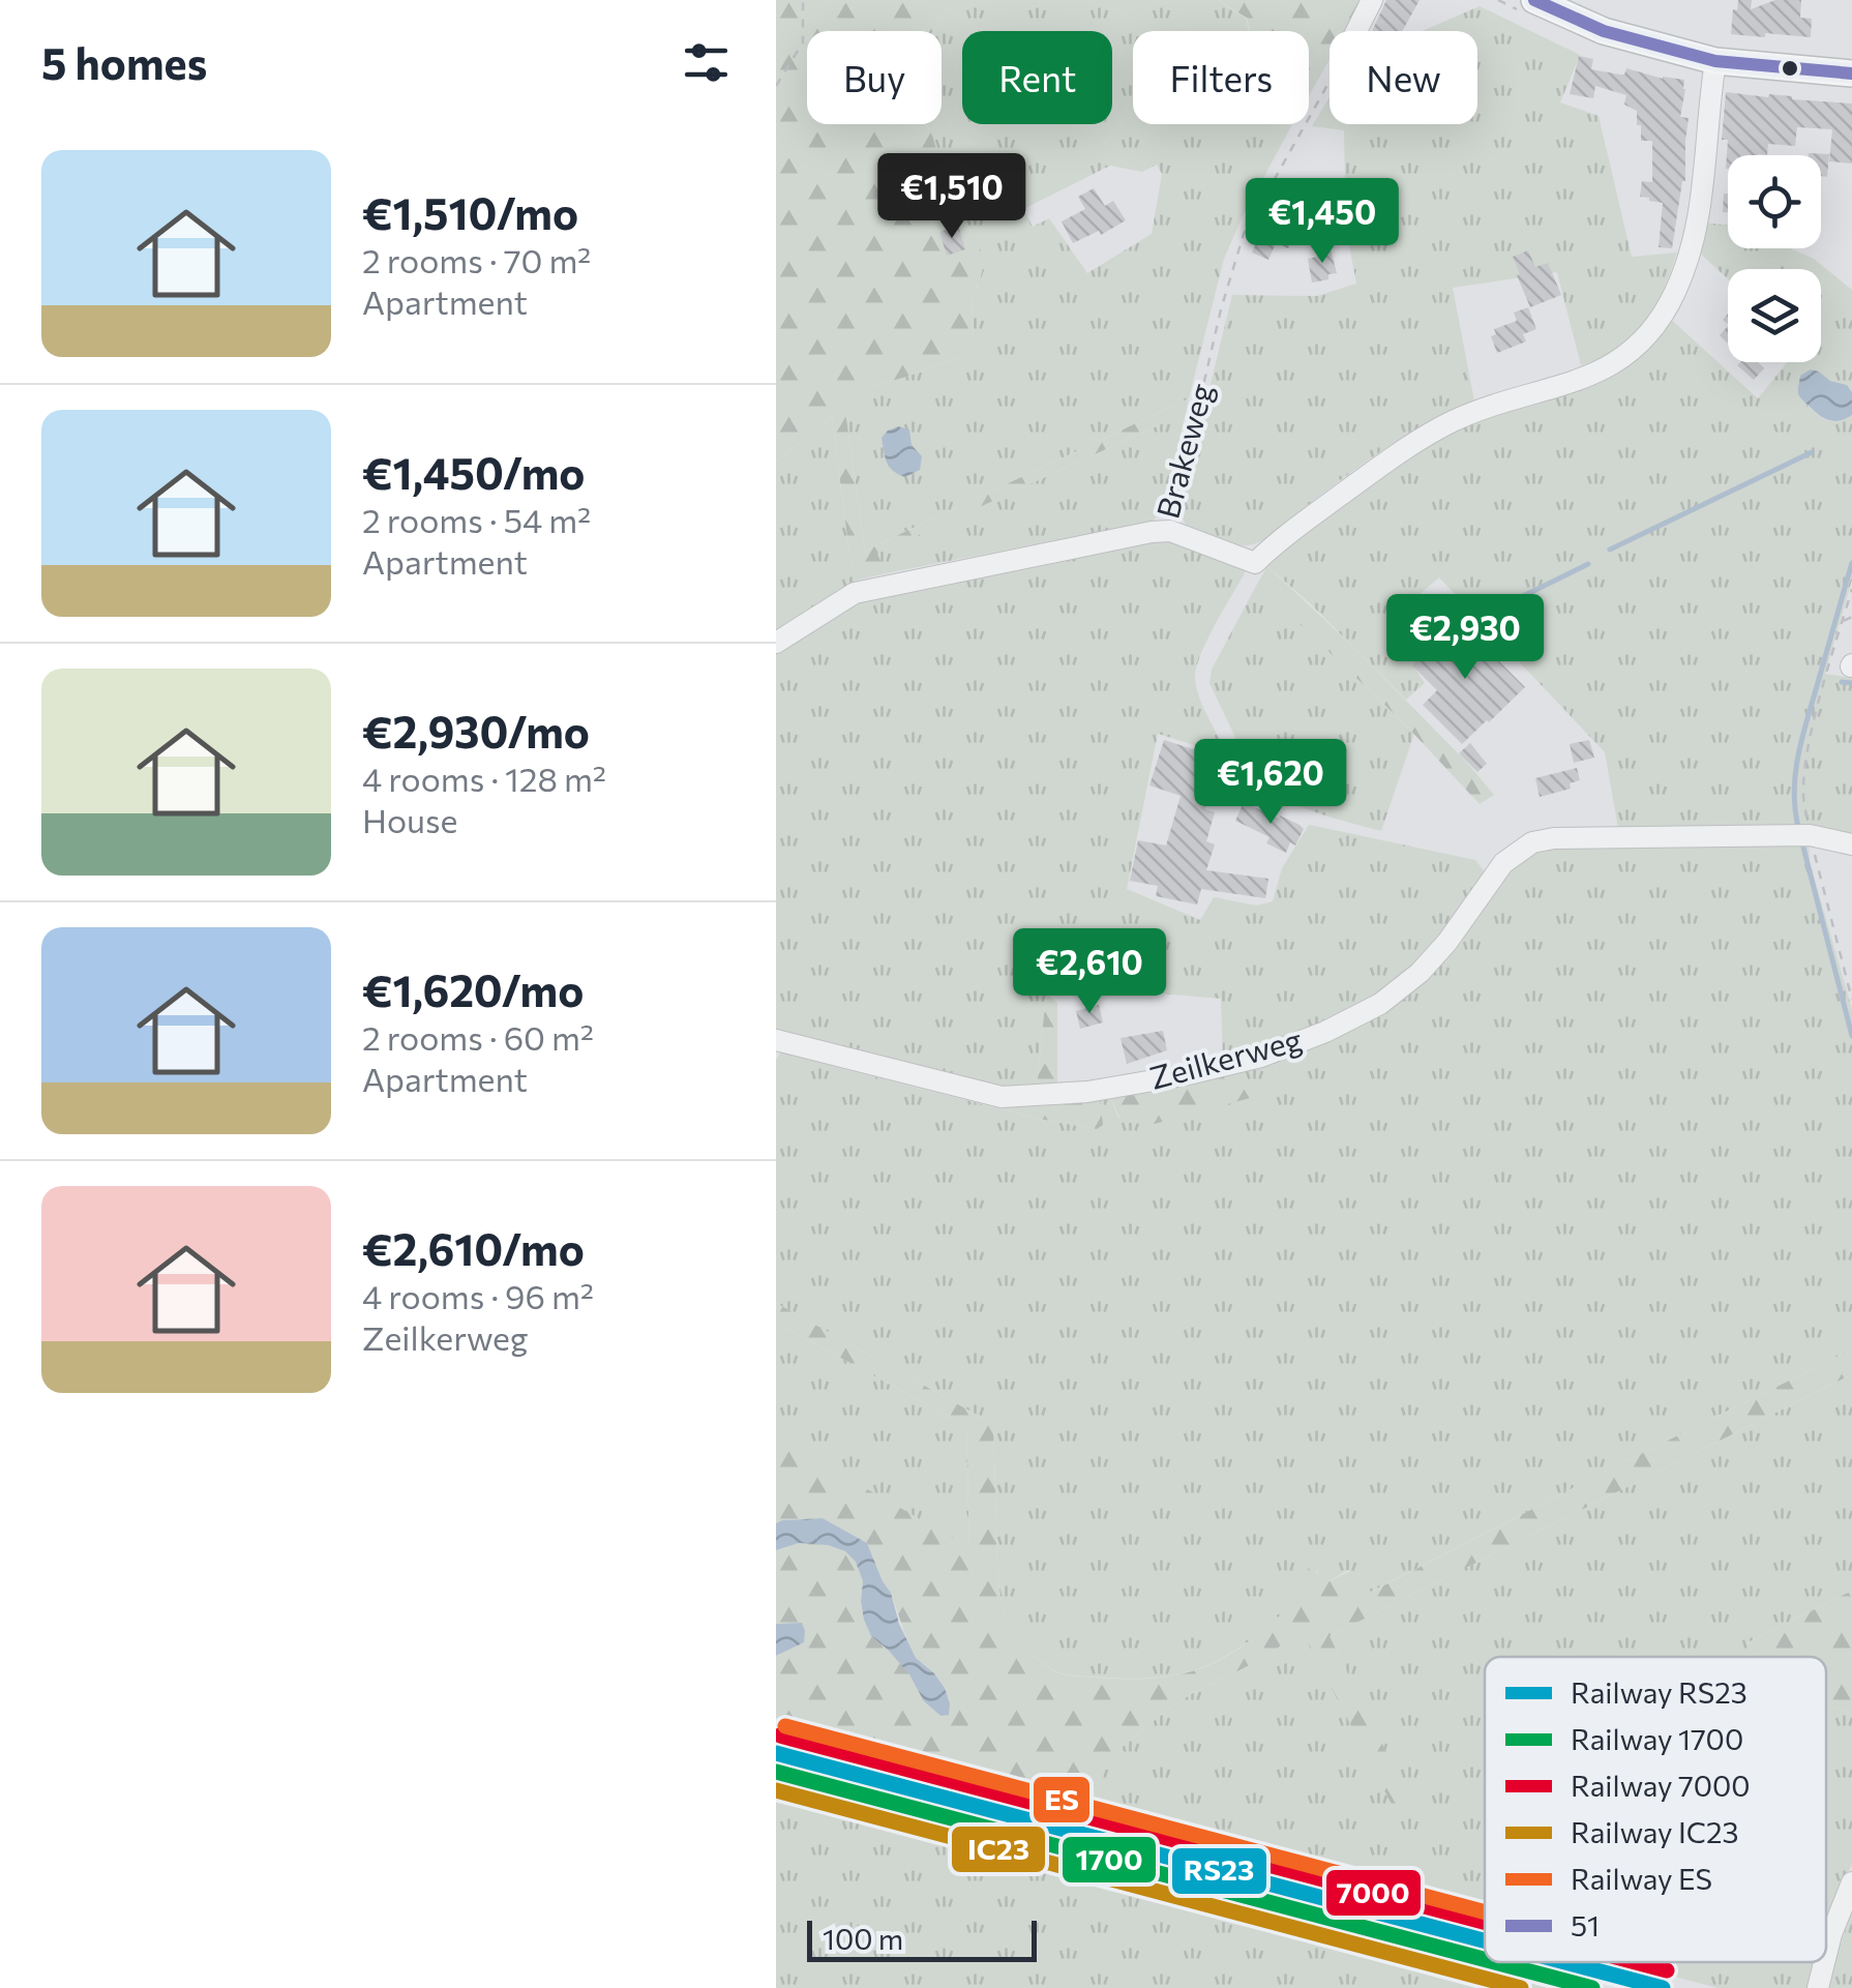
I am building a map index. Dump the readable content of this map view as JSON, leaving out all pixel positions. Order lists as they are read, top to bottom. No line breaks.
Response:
{"streets":{"street":["Brakeweg","Zeilkerweg"]},"lines":["transit line 51","rail line ES","rail line 7000","rail line RS23","rail line 1700","rail line IC23"],"legend":["Railway RS23","Railway 1700","Railway 7000","Railway IC23","Railway ES","51"],"scale_bar":"100 m","page":{"heading":"5 homes","chip":["Buy","Rent","Filters","New"],"list":[{"name":"€1,510/mo","note":"2 rooms · 70 m² · Apartment"},{"name":"€1,450/mo","note":"2 rooms · 54 m² · Apartment"},{"name":"€2,930/mo","note":"4 rooms · 128 m² · House"},{"name":"€1,620/mo","note":"2 rooms · 60 m² · Apartment"},{"name":"€2,610/mo","note":"4 rooms · 96 m² · Zeilkerweg"}],"price":["€1,510","€1,450","€2,930","€1,620","€2,610"],"scale":"100 m"}}
